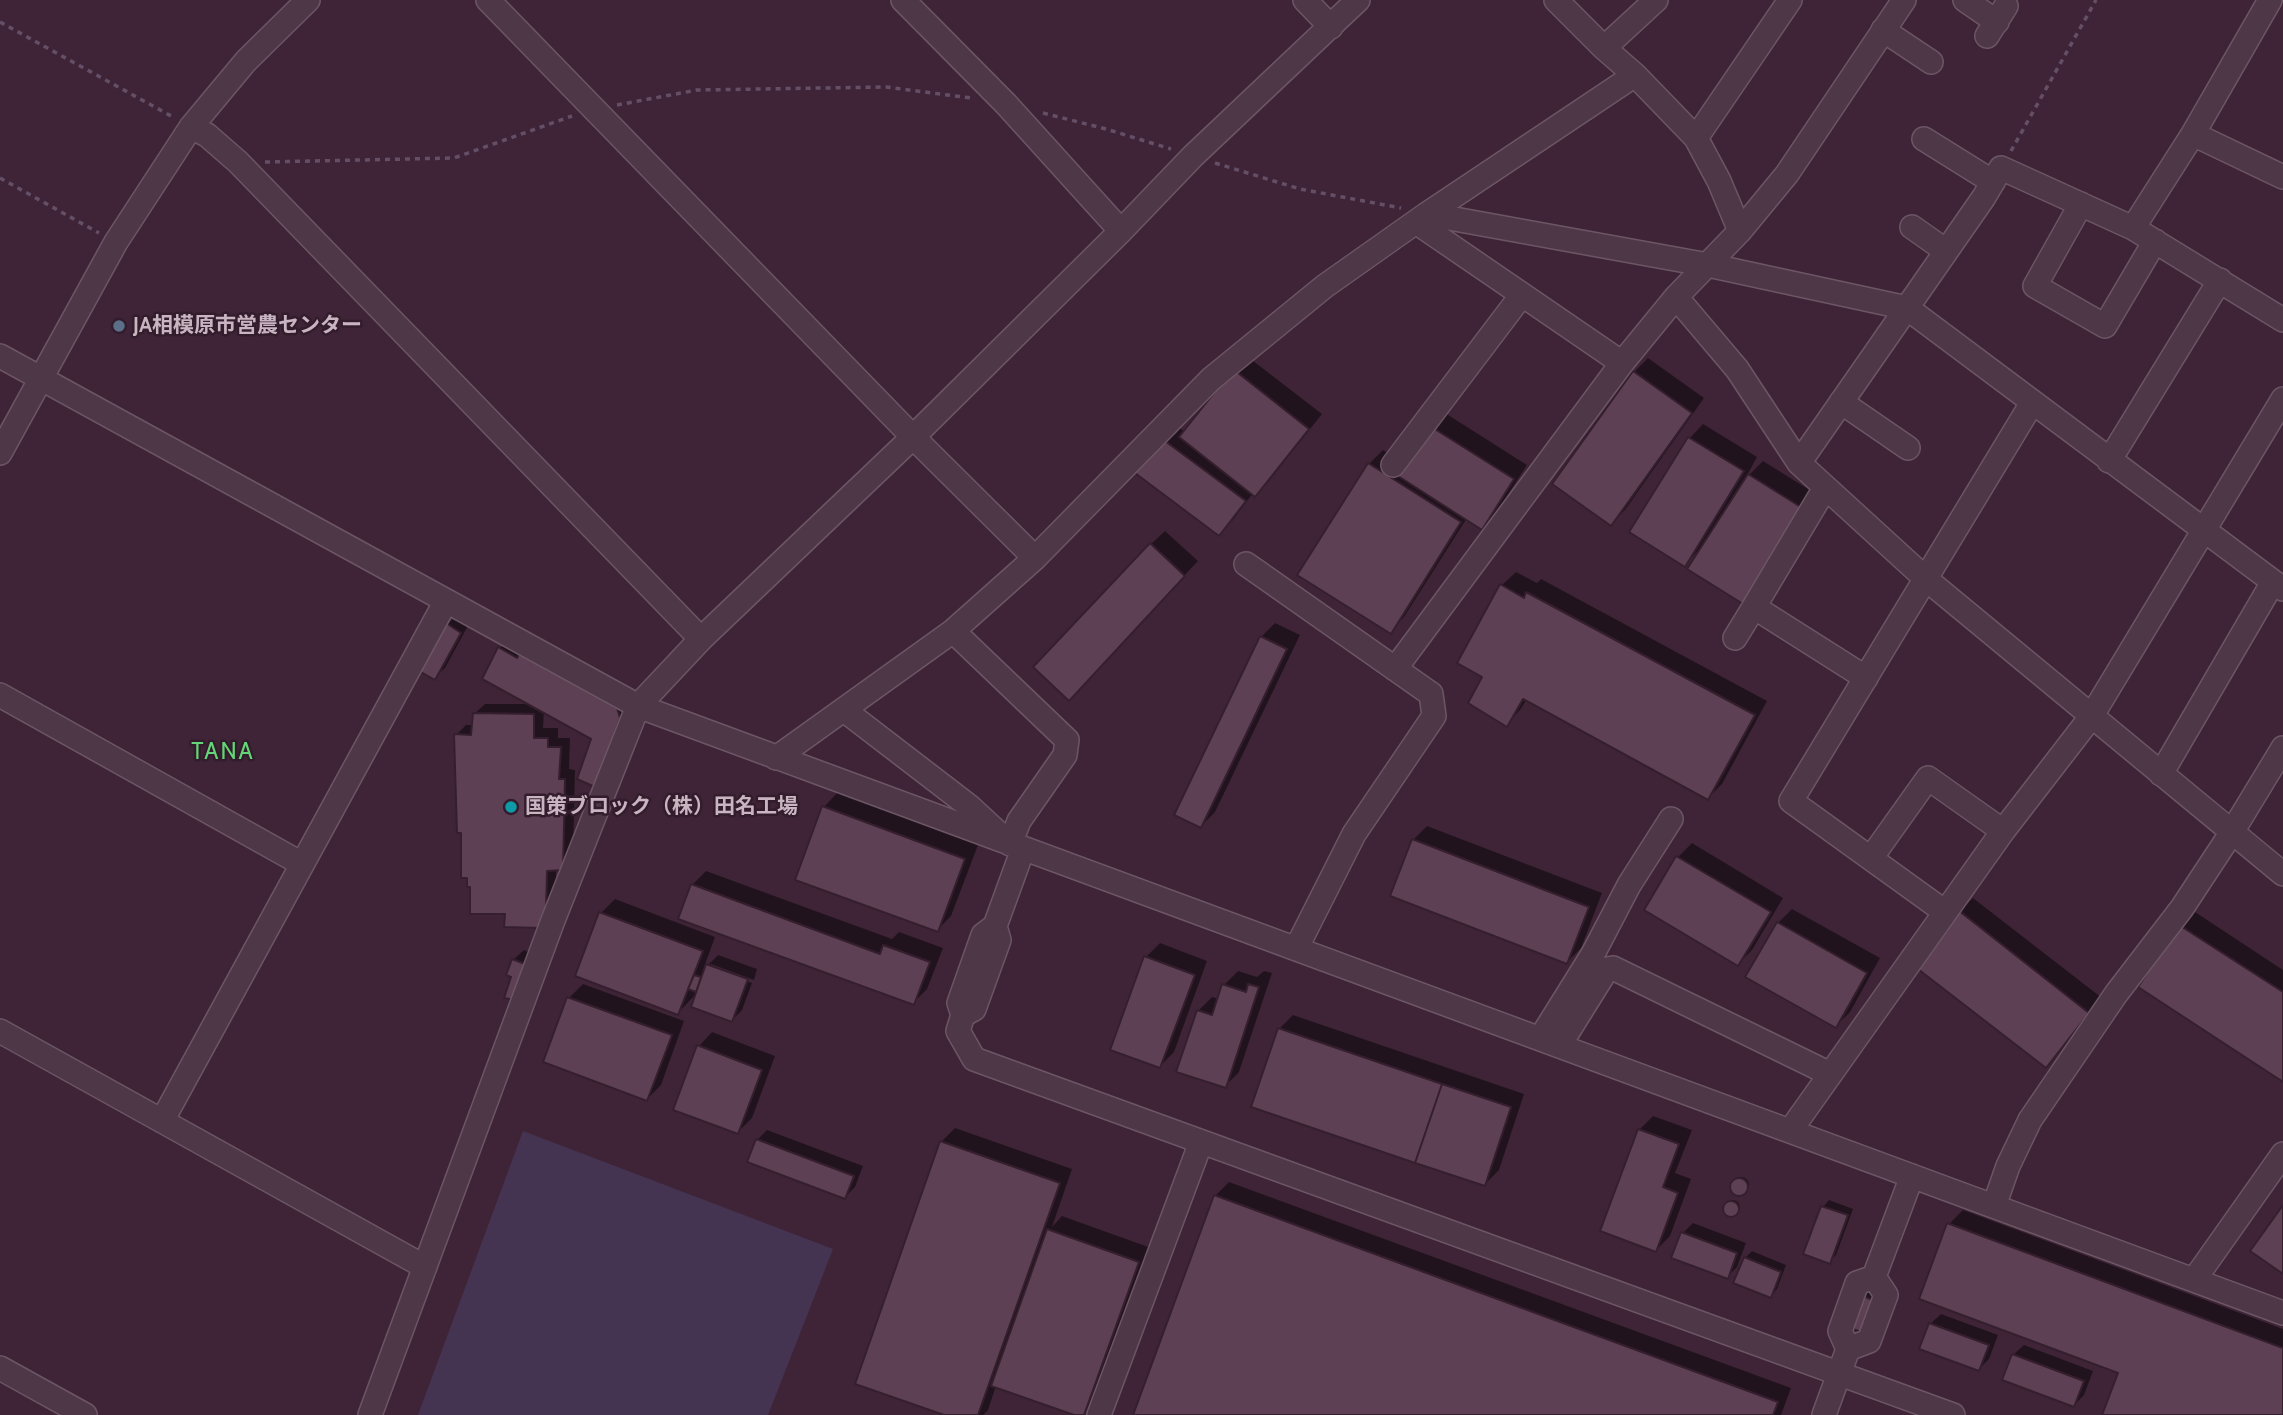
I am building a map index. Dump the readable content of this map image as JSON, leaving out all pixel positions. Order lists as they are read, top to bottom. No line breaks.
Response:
{"districts":["TANA"],"places":["JA相模原市営農センター","国策ブロック（株）田名工場"]}
